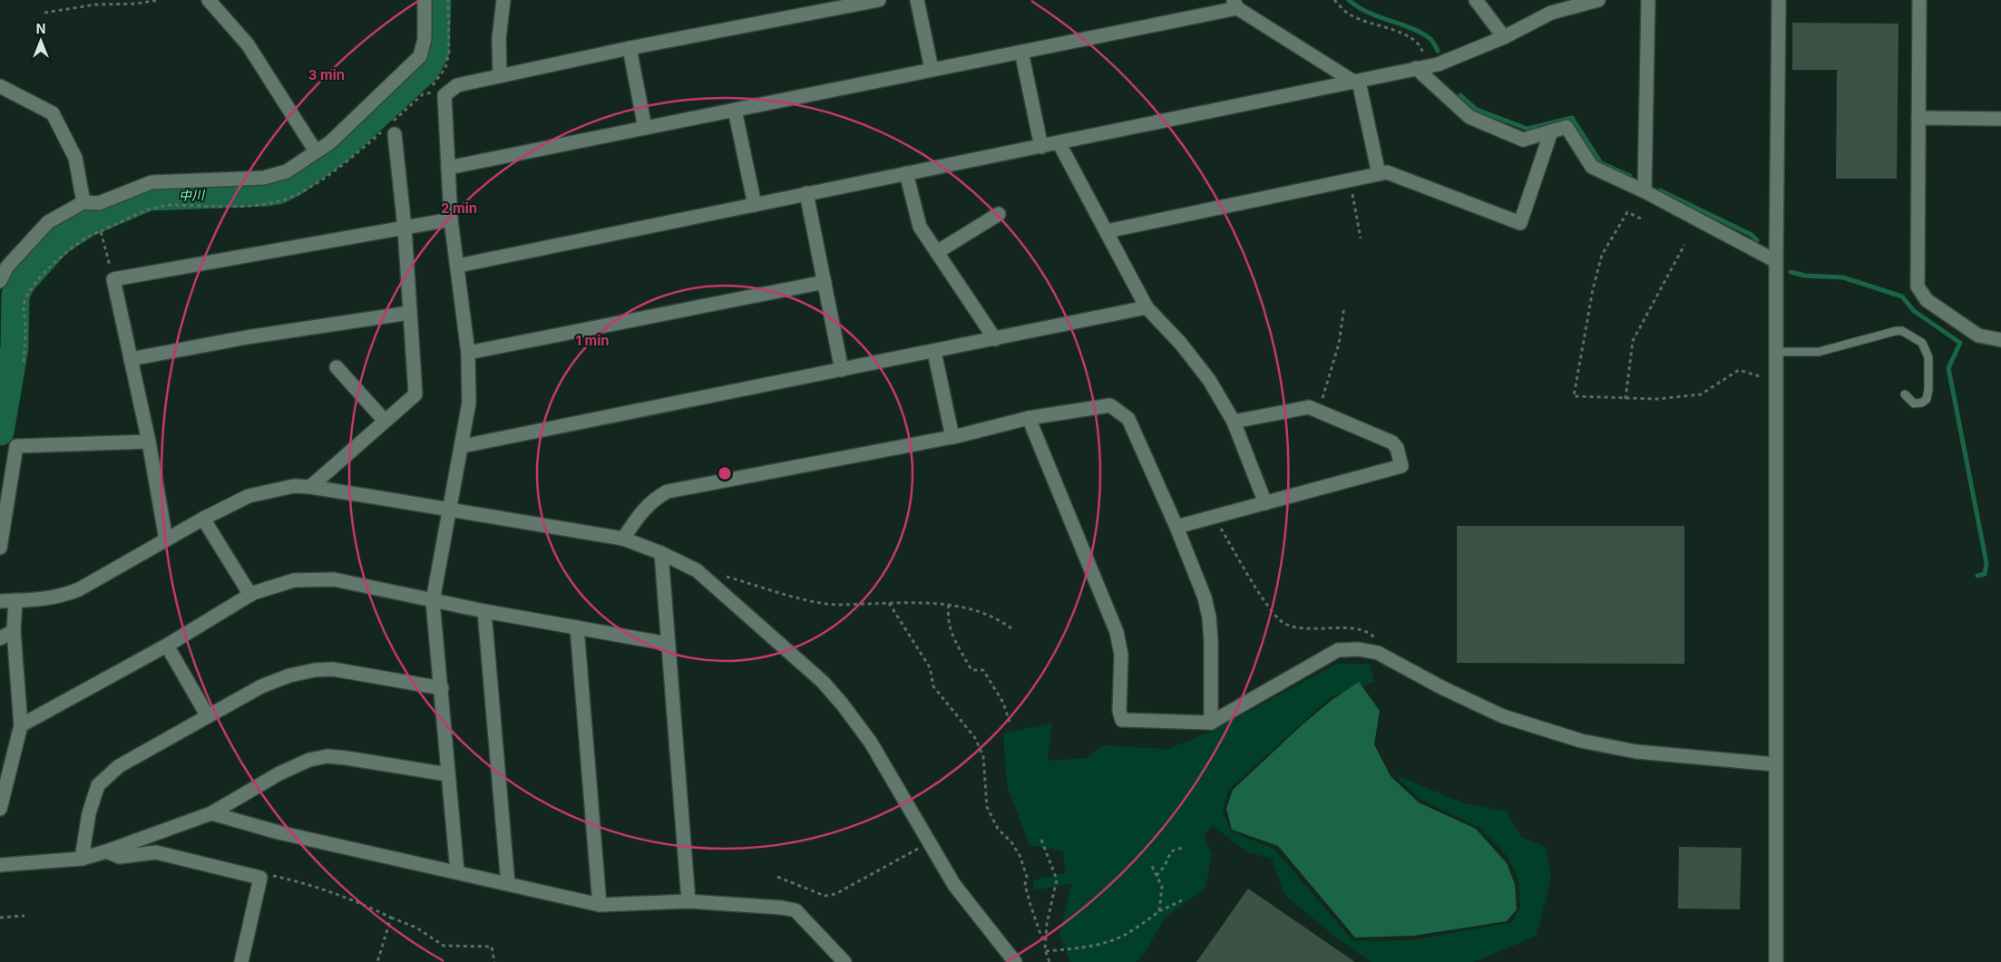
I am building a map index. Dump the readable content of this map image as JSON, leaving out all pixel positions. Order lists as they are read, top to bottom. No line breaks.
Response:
{"water":["中川"],"north":"top","rings":["3 min","2 min","1 min"]}
